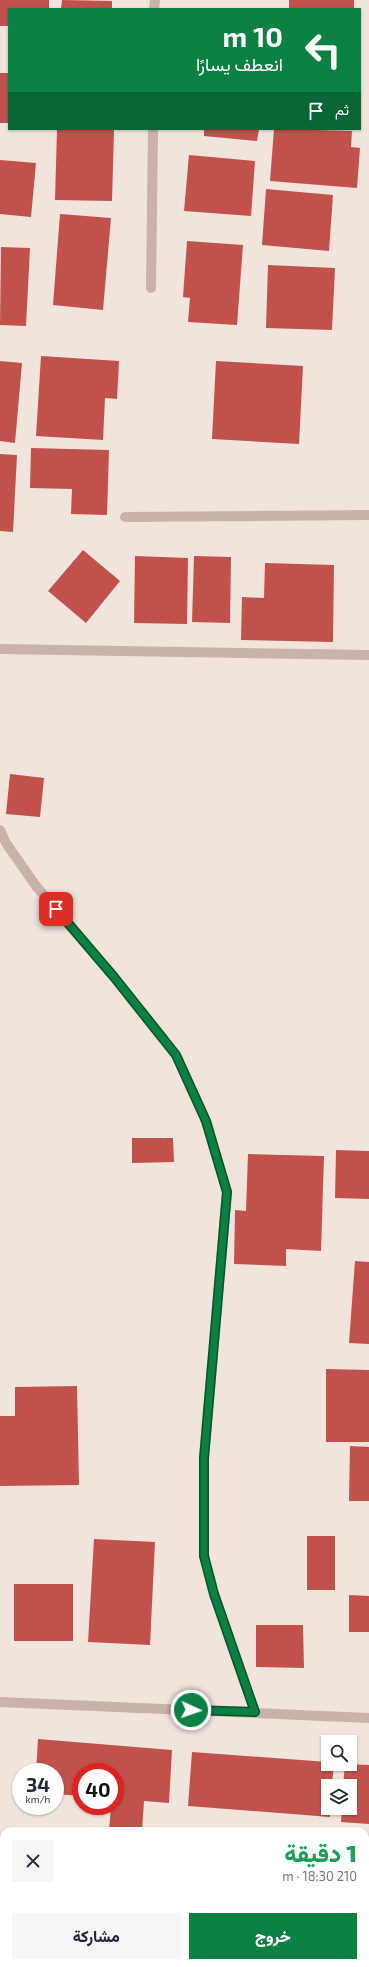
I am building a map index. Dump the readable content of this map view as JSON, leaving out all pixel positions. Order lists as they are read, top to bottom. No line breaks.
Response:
{"page":{"turn":["10 m","انعطف يسارًا"],"then":"ثم","speed":"34 km/h","limit":"40","heading":["1 دقيقة","210 m · 18:30"],"buttons":["خروج","مشاركة"]}}
